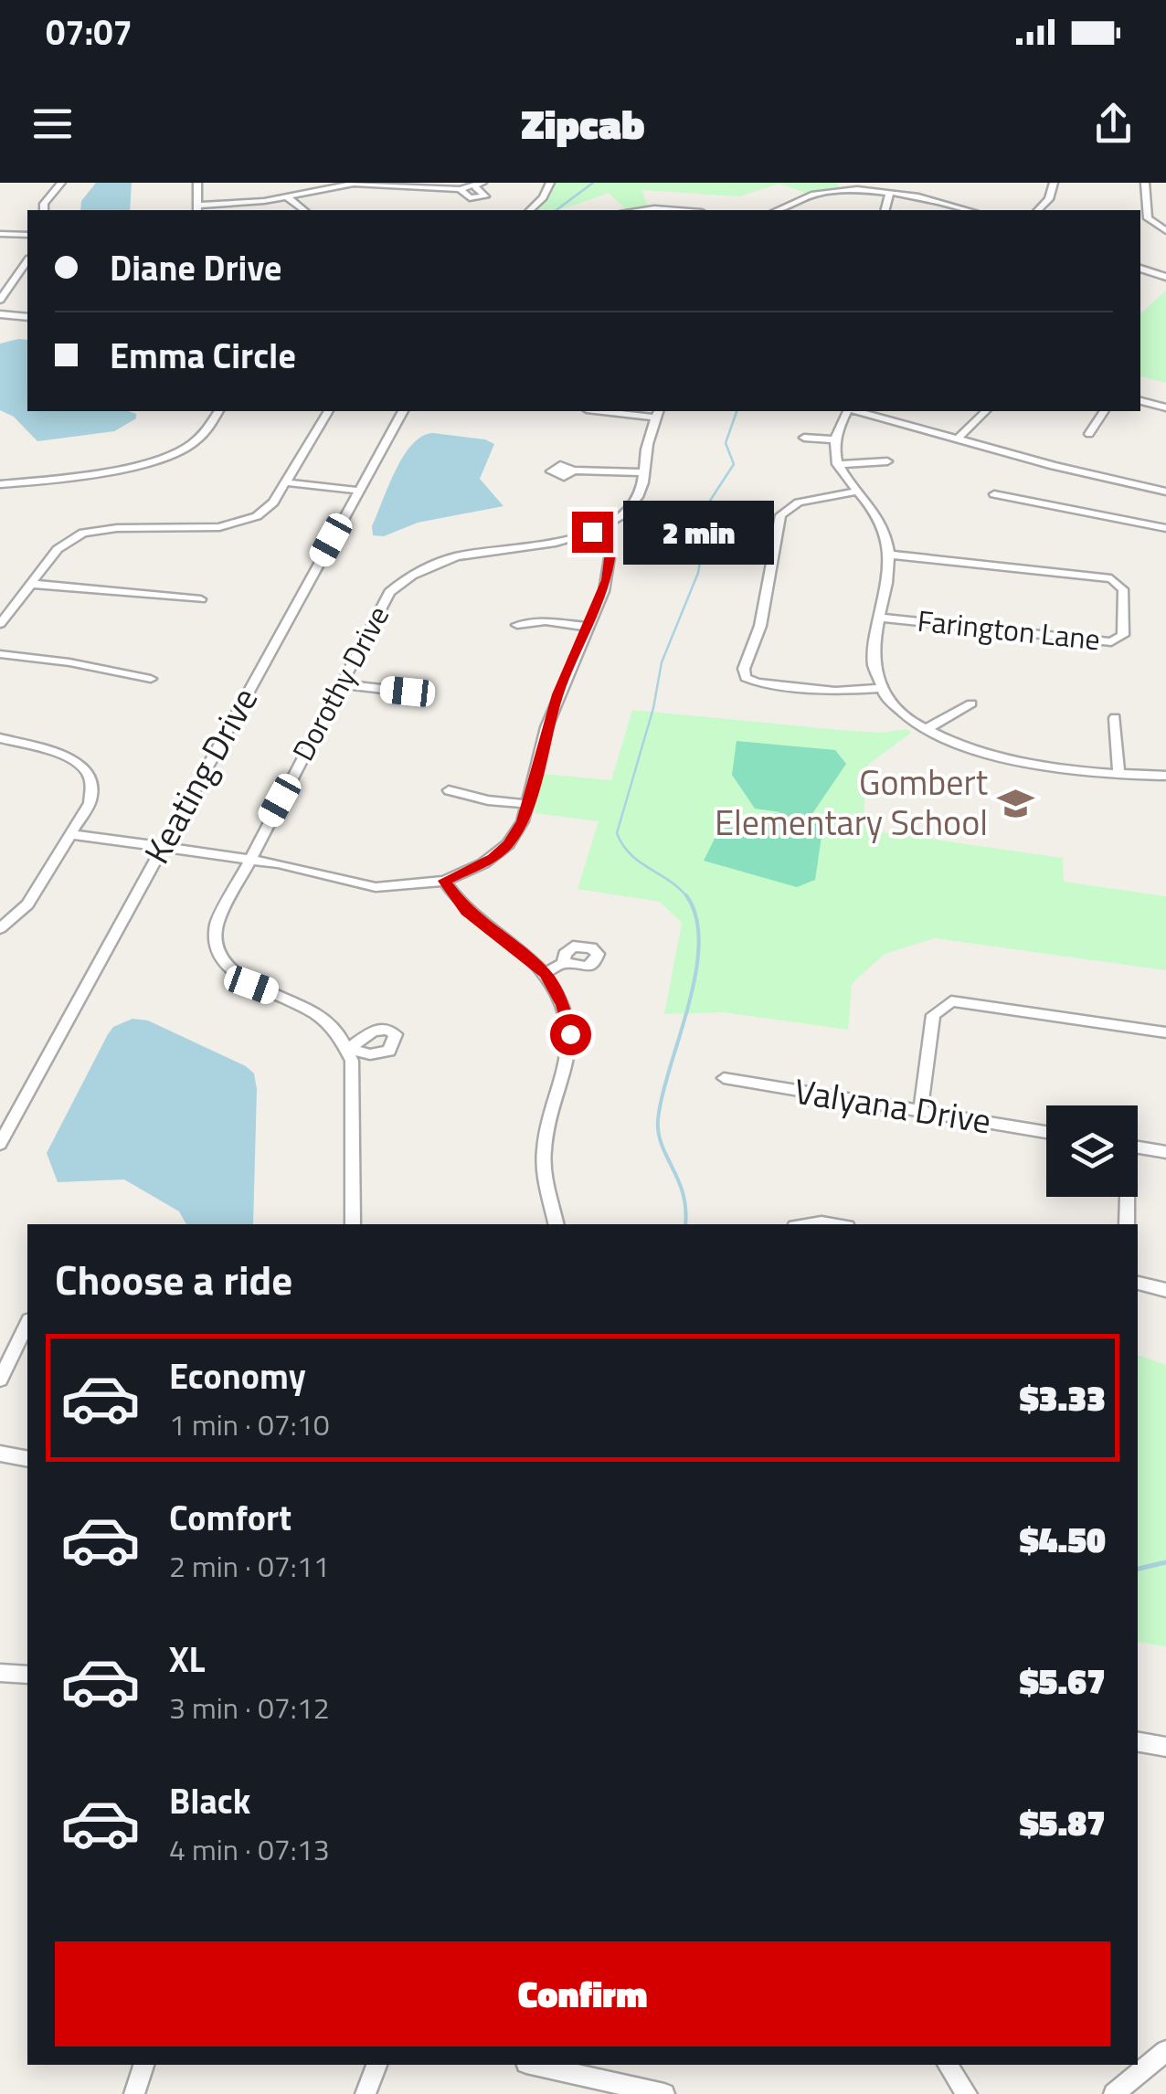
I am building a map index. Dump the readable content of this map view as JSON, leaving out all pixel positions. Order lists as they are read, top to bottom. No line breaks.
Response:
{"streets":{"street":["Farington Lane","Dorothy Drive","Keating Drive","Valyana Drive"]},"places":{"school or university":["Gombert Elementary School"]},"page":{"status":"07:07","header":"Zipcab","banner":["Diane Drive","Emma Circle"],"bubble":"2 min","heading":"Choose a ride","list":[{"name":"Economy","note":"1 min · 07:10","value":"$3.33"},{"name":"Comfort","note":"2 min · 07:11","value":"$4.50"},{"name":"XL","note":"3 min · 07:12","value":"$5.67"},{"name":"Black","note":"4 min · 07:13","value":"$5.87"}],"buttons":"Confirm"}}
